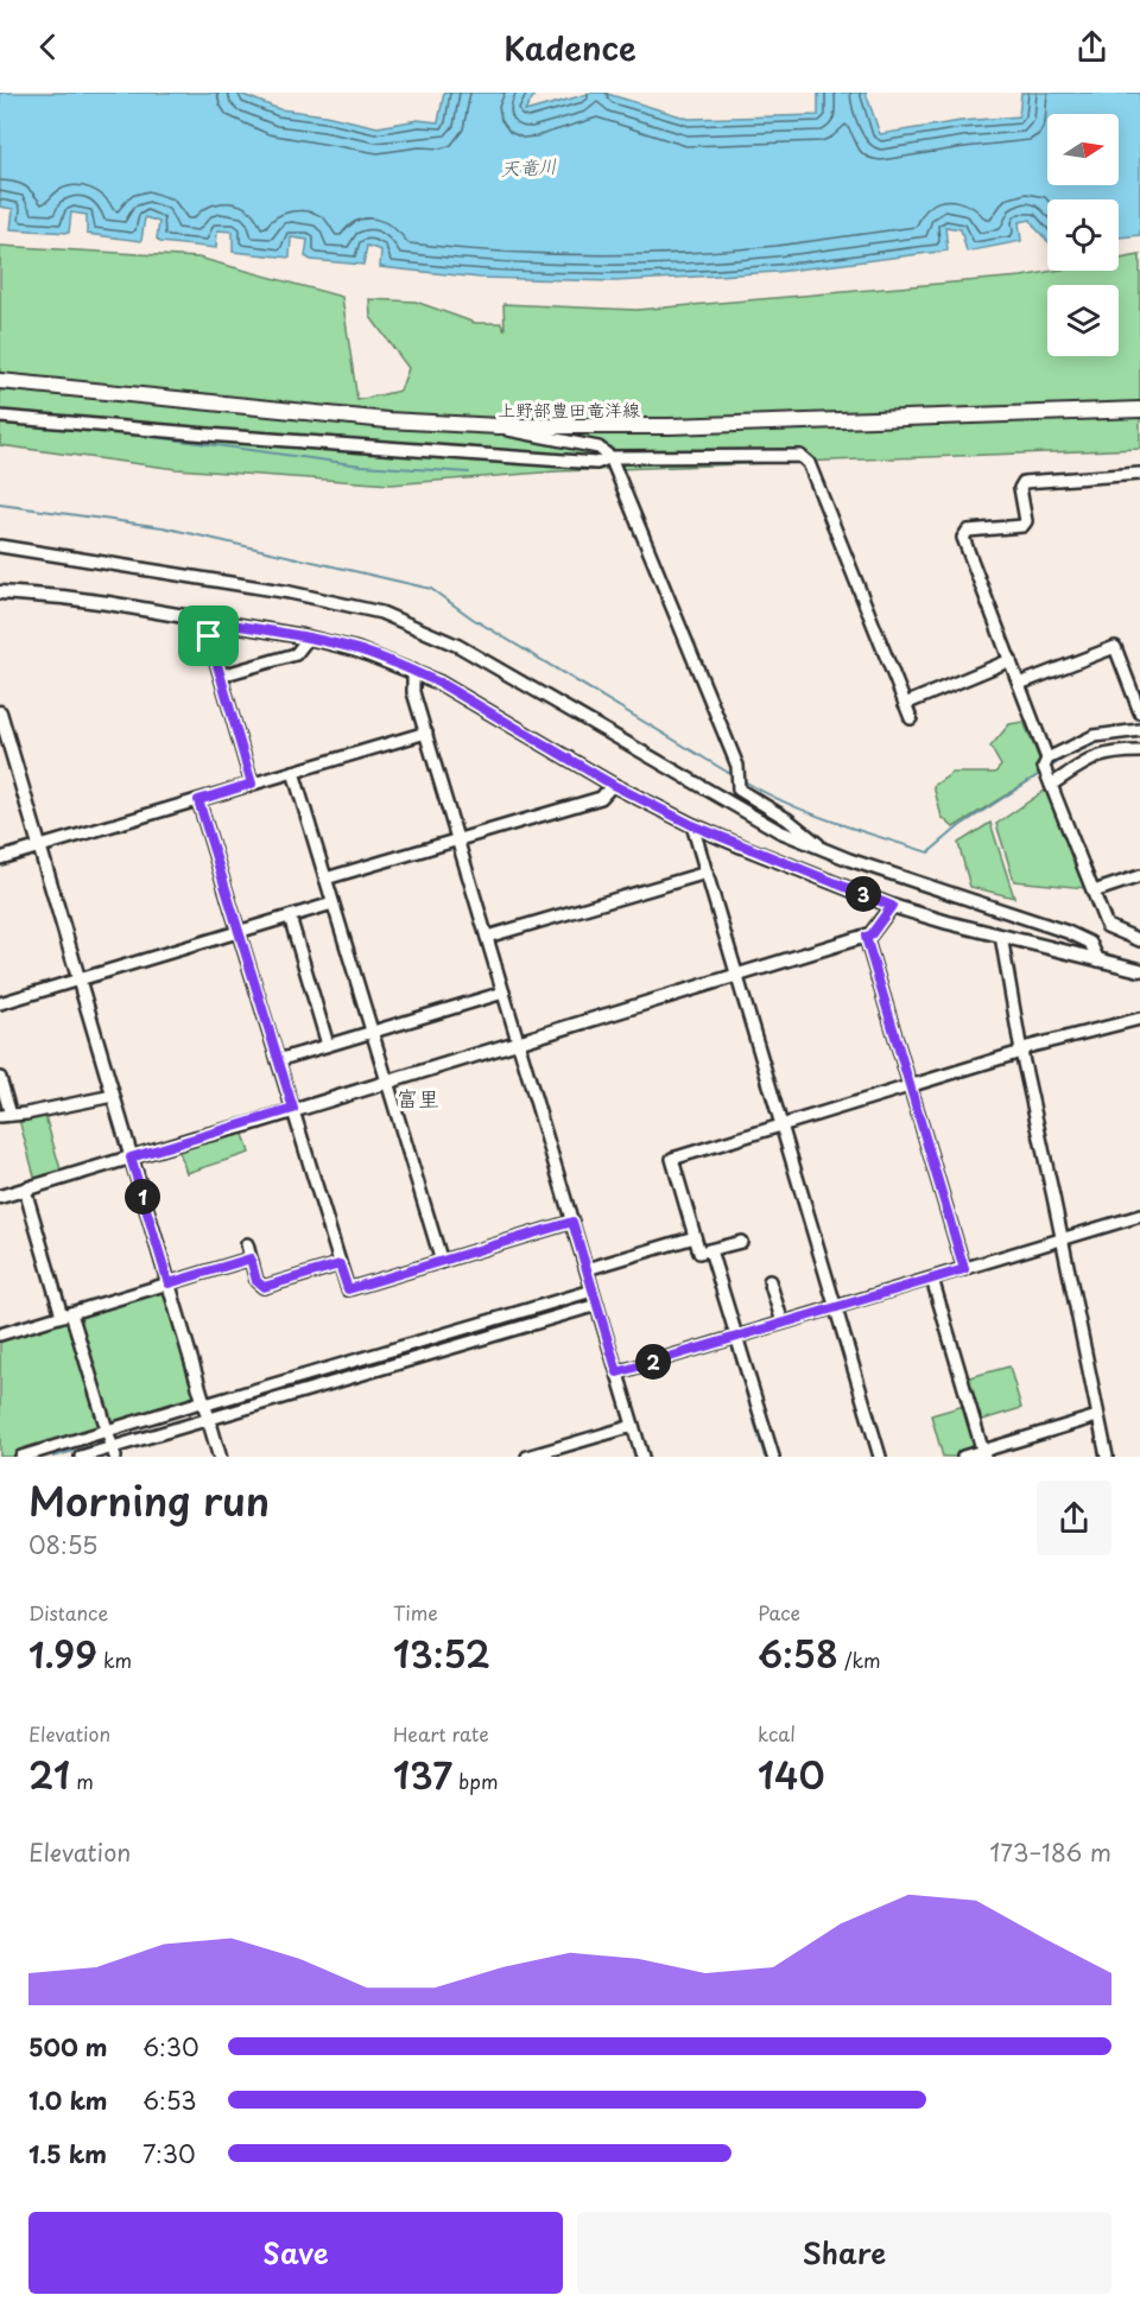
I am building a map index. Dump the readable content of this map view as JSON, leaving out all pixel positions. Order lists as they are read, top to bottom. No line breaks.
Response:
{"streets":{"main road":["上野部豊田竜洋線"]},"districts":["富里"],"water":["天竜川"],"north":"right","page":{"header":"Kadence","pins":["3","1","2"],"heading":["Morning run","08:55"],"stats":[["Distance","1.99 km"],["Time","13:52"],["Pace","6:58 /km"],["Elevation","21 m"],["Heart rate","137 bpm"],["kcal","140"]],"chart":["Elevation","173–186 m"],"list":[{"name":"500 m","note":"6:30"},{"name":"1.0 km","note":"6:53"},{"name":"1.5 km","note":"7:30"}],"buttons":["Save","Share"]}}
